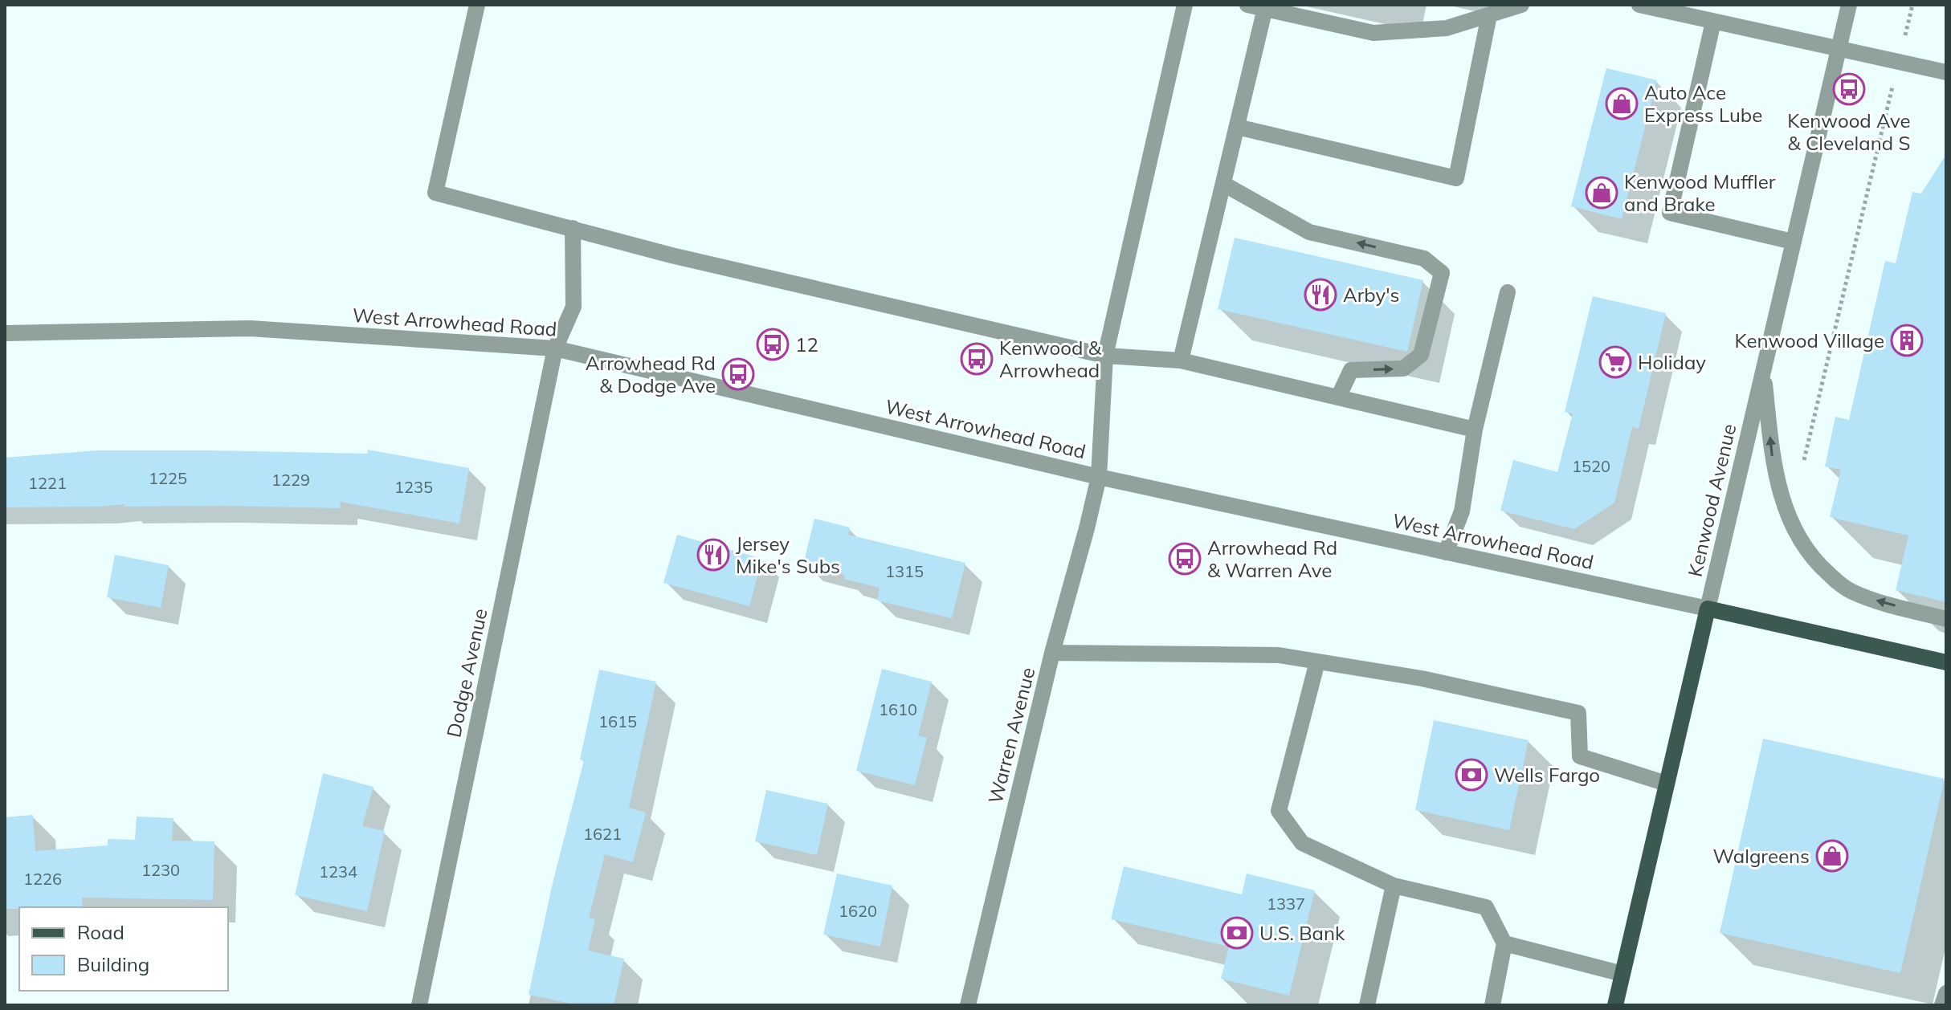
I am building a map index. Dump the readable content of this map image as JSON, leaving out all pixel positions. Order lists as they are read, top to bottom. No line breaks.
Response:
{"streets":{"main road":["West Arrowhead Road","Kenwood Avenue"],"street":["Dodge Avenue","Warren Avenue"]},"crossings":[["West Arrowhead Road","Kenwood Avenue"],["West Arrowhead Road","Dodge Avenue"],["West Arrowhead Road","Warren Avenue"]],"places":{"bus stop":["Kenwood Ave & Cleveland S","12","Kenwood & Arrowhead","Arrowhead Rd & Dodge Ave","Arrowhead Rd & Warren Ave"],"shop":["Auto Ace Express Lube","Kenwood Muffler and Brake","Walgreens"],"restaurant":["Arby's","Jersey Mike's Subs"],"building":["Kenwood Village"],"supermarket":["Holiday"],"bank":["Wells Fargo","U.S. Bank"]},"house_numbers":["1520","1225","1229","1221","1235","1315","1610","1615","1621","1230","1234","1226","1337","1620"],"legend":["Road","Building"]}
